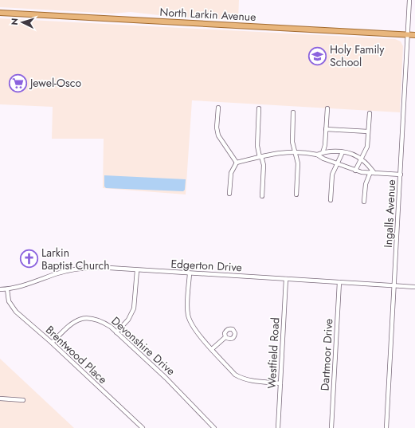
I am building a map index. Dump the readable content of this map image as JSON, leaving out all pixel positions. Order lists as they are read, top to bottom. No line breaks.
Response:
{"streets":{"main road":["North Larkin Avenue"],"street":["Ingalls Avenue","Edgerton Drive","Devonshire Drive","Westfield Road","Brentwood Place","Dartmoor Drive"]},"crossings":[["North Larkin Avenue","Ingalls Avenue"],["Ingalls Avenue","Edgerton Drive"],["Edgerton Drive","Westfield Road"],["Edgerton Drive","Brentwood Place"],["Edgerton Drive","Dartmoor Drive"],["Devonshire Drive","Brentwood Place"]],"places":{"school or university":["Holy Family School"],"supermarket":["Jewel-Osco"],"church":["Larkin Baptist Church"]},"north":"left"}
